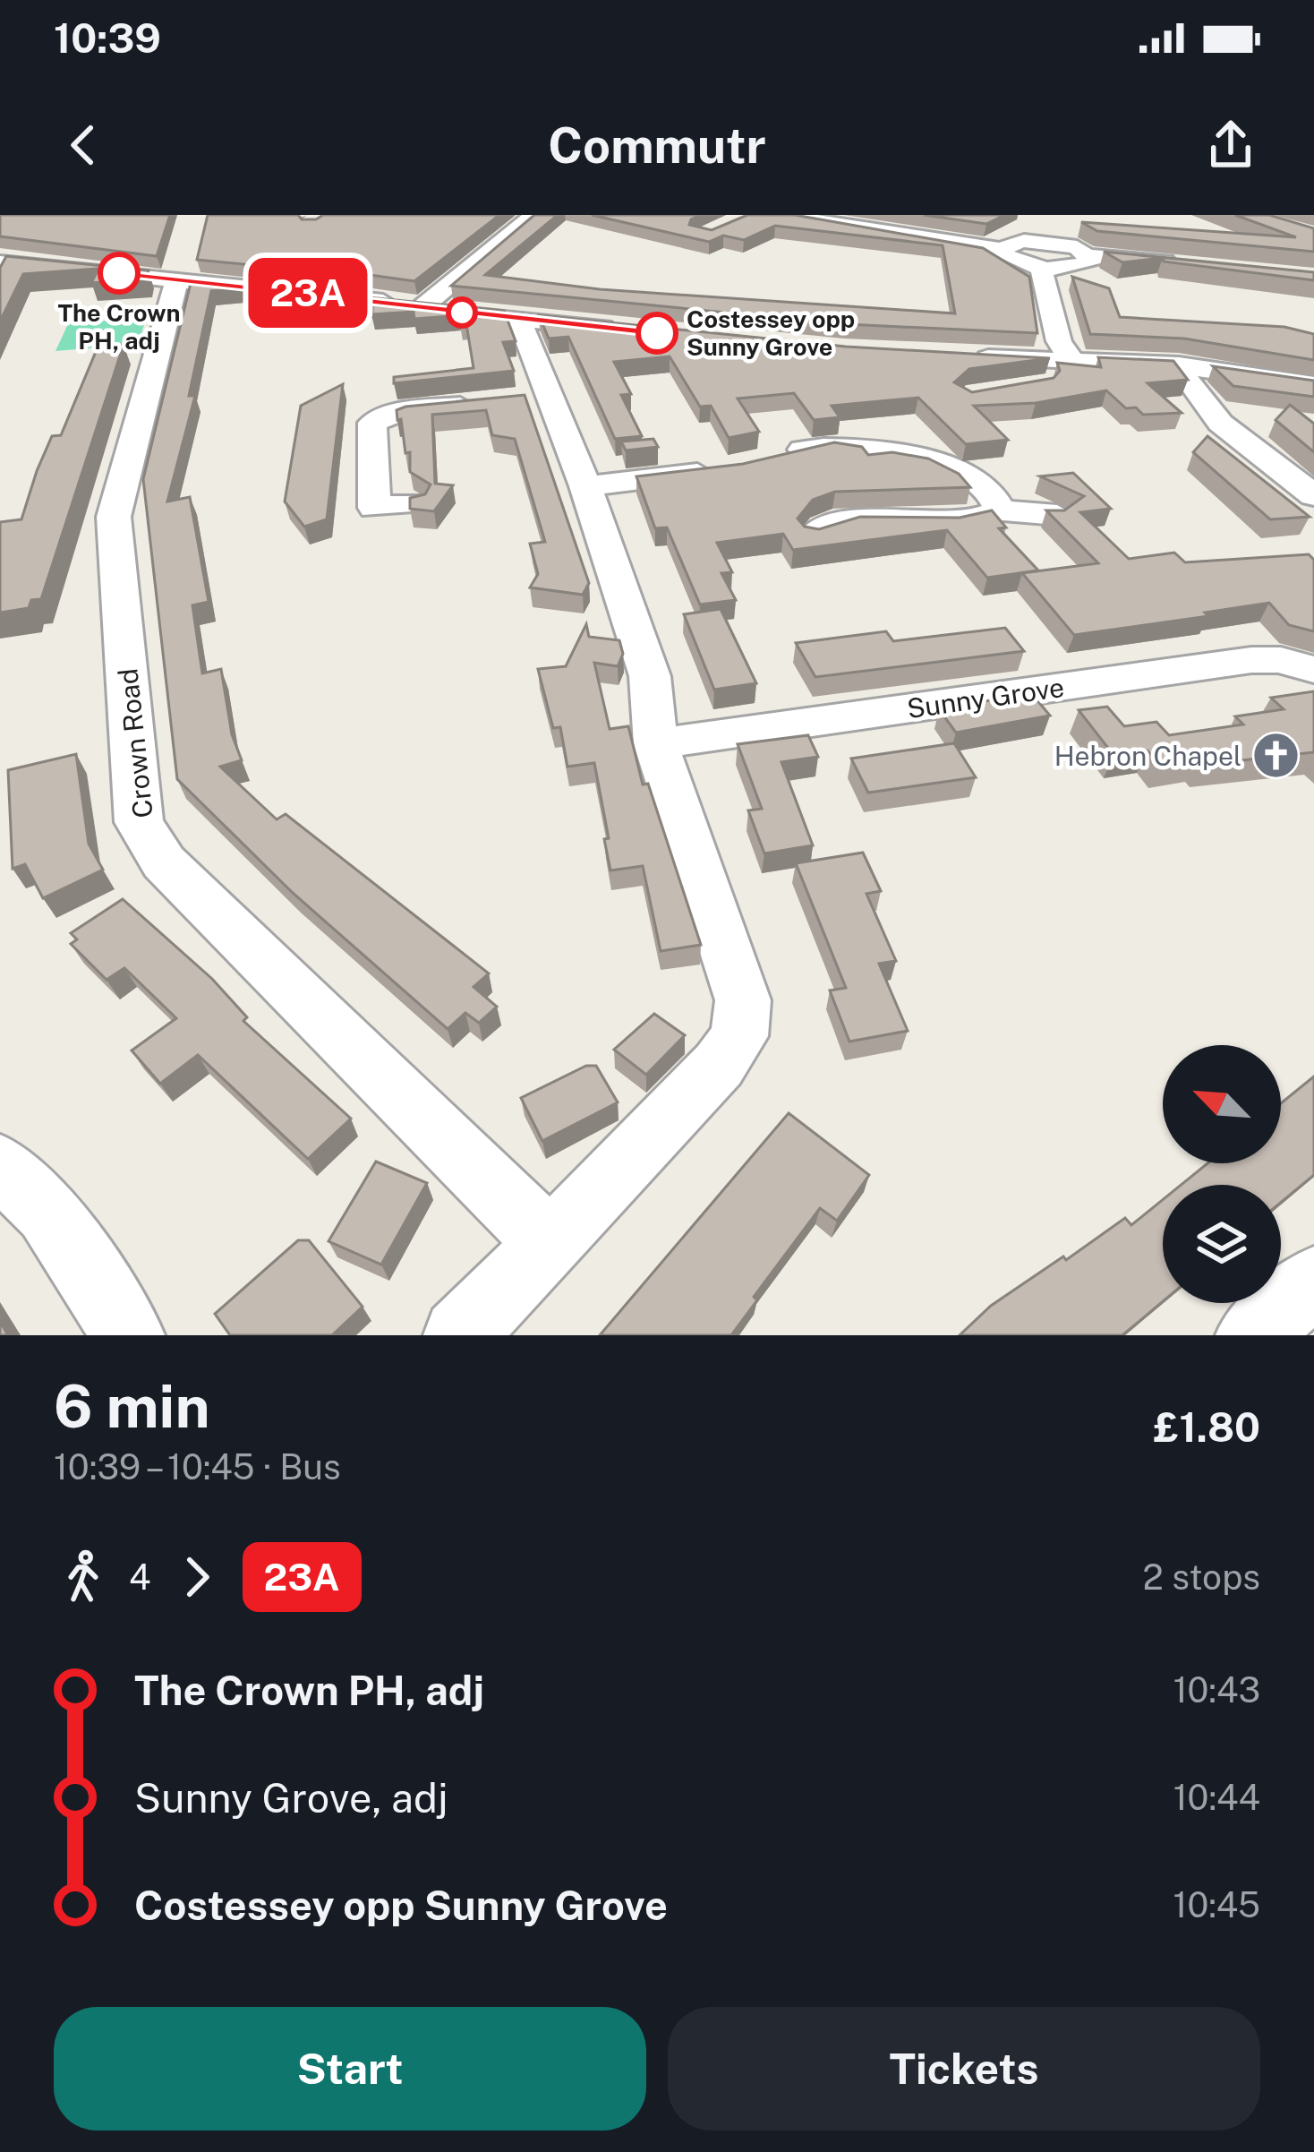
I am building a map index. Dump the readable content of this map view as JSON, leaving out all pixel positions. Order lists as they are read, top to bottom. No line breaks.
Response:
{"streets":{"street":["Sunny Grove","Crown Road"]},"places":{"other":["The Crown PH, adj","Costessey opp Sunny Grove"],"church":["Hebron Chapel"]},"lines":["bus line 23A"],"north":"top left","page":{"status":"10:39","header":"Commutr","on_map":"23A","heading":["6 min","10:39 – 10:45 · Bus","£1.80"],"legs":["4","23A","2 stops"],"list":[{"name":"The Crown PH, adj","value":"10:43"},{"name":"Sunny Grove, adj","value":"10:44"},{"name":"Costessey opp Sunny Grove","value":"10:45"}],"buttons":["Start","Tickets"]}}
